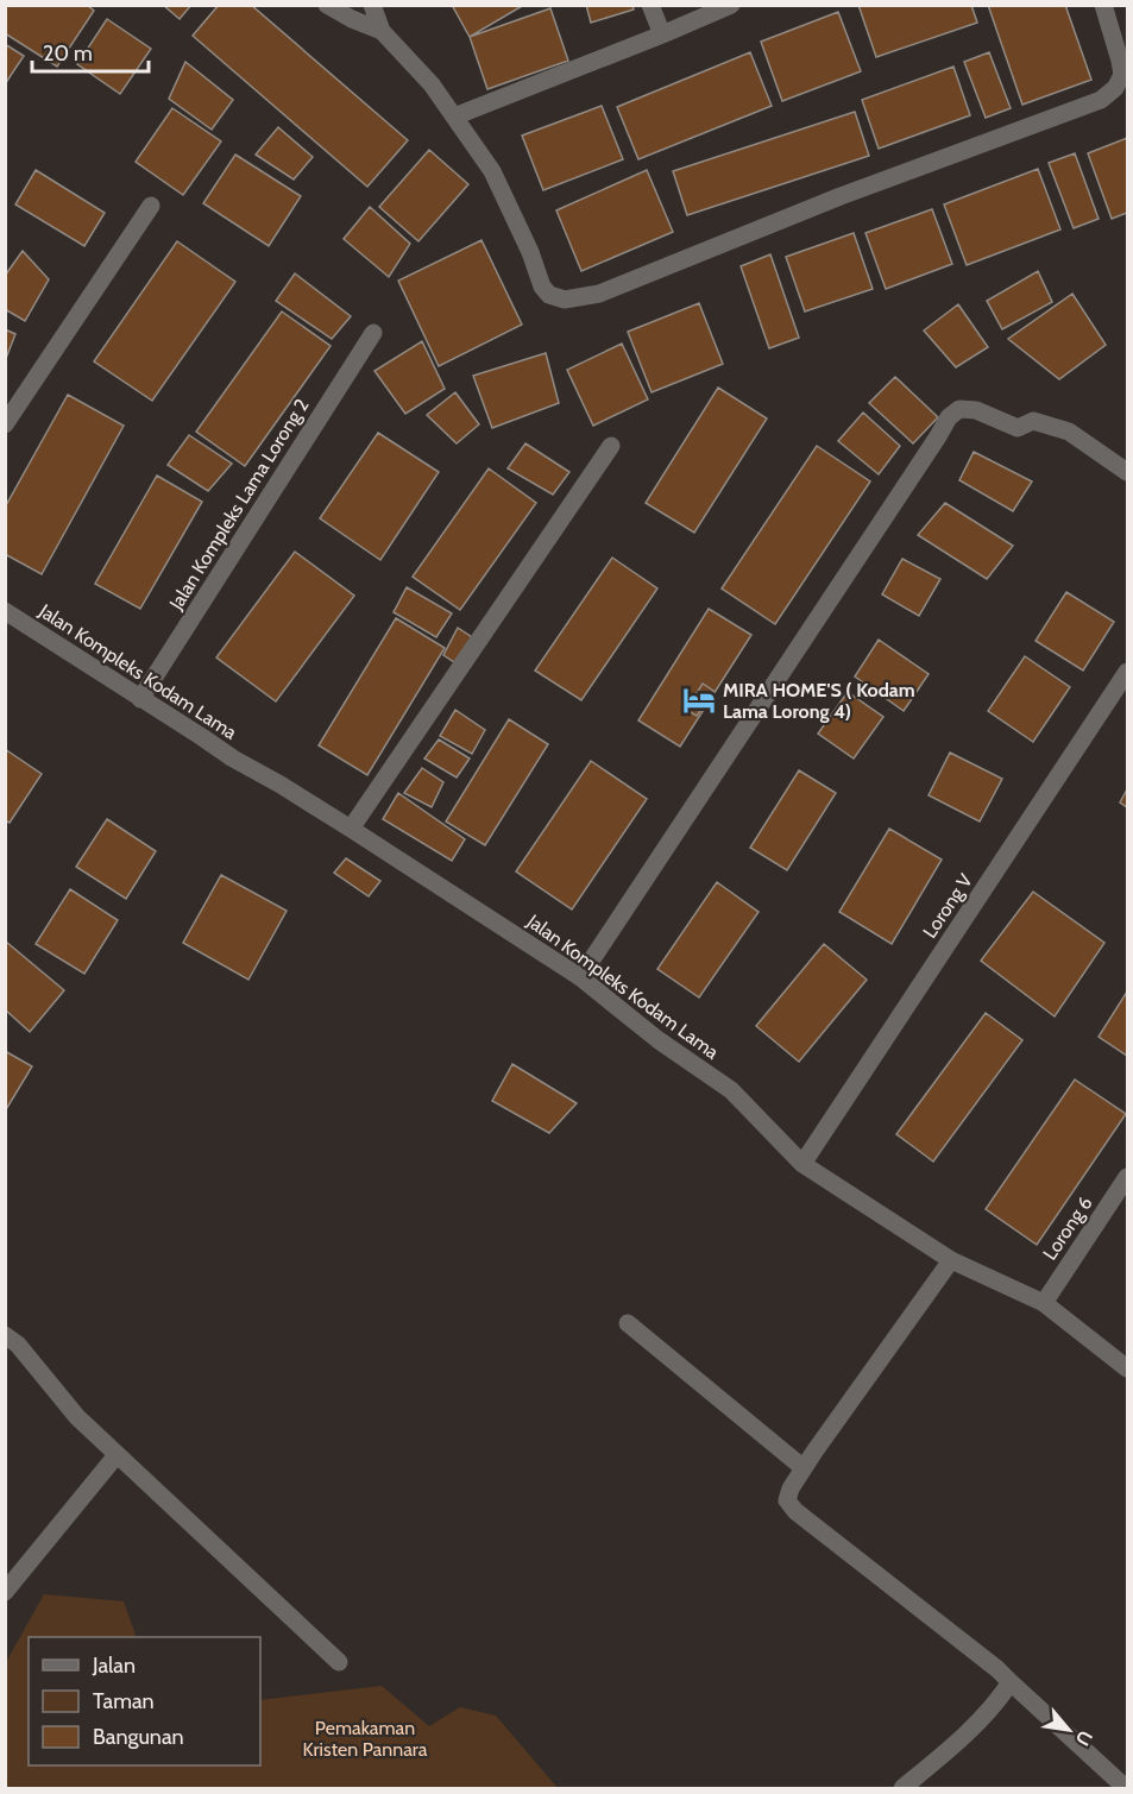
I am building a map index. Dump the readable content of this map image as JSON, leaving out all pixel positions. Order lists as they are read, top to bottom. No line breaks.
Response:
{"streets":{"street":["Jalan Kompleks Lama Lorong 2","Jalan Kompleks Kodam Lama","Lorong V","Lorong 6"]},"crossings":[["Jalan Kompleks Lama Lorong 2","Jalan Kompleks Kodam Lama"],["Jalan Kompleks Kodam Lama","Lorong V"],["Jalan Kompleks Kodam Lama","Lorong 6"]],"parks":["Pemakaman Kristen Pannara"],"places":{"hotel":["MIRA HOME'S ( Kodam Lama Lorong 4)"]},"legend":["Jalan","Taman","Bangunan"],"scale_bar":"20 m","north":"bottom right"}
